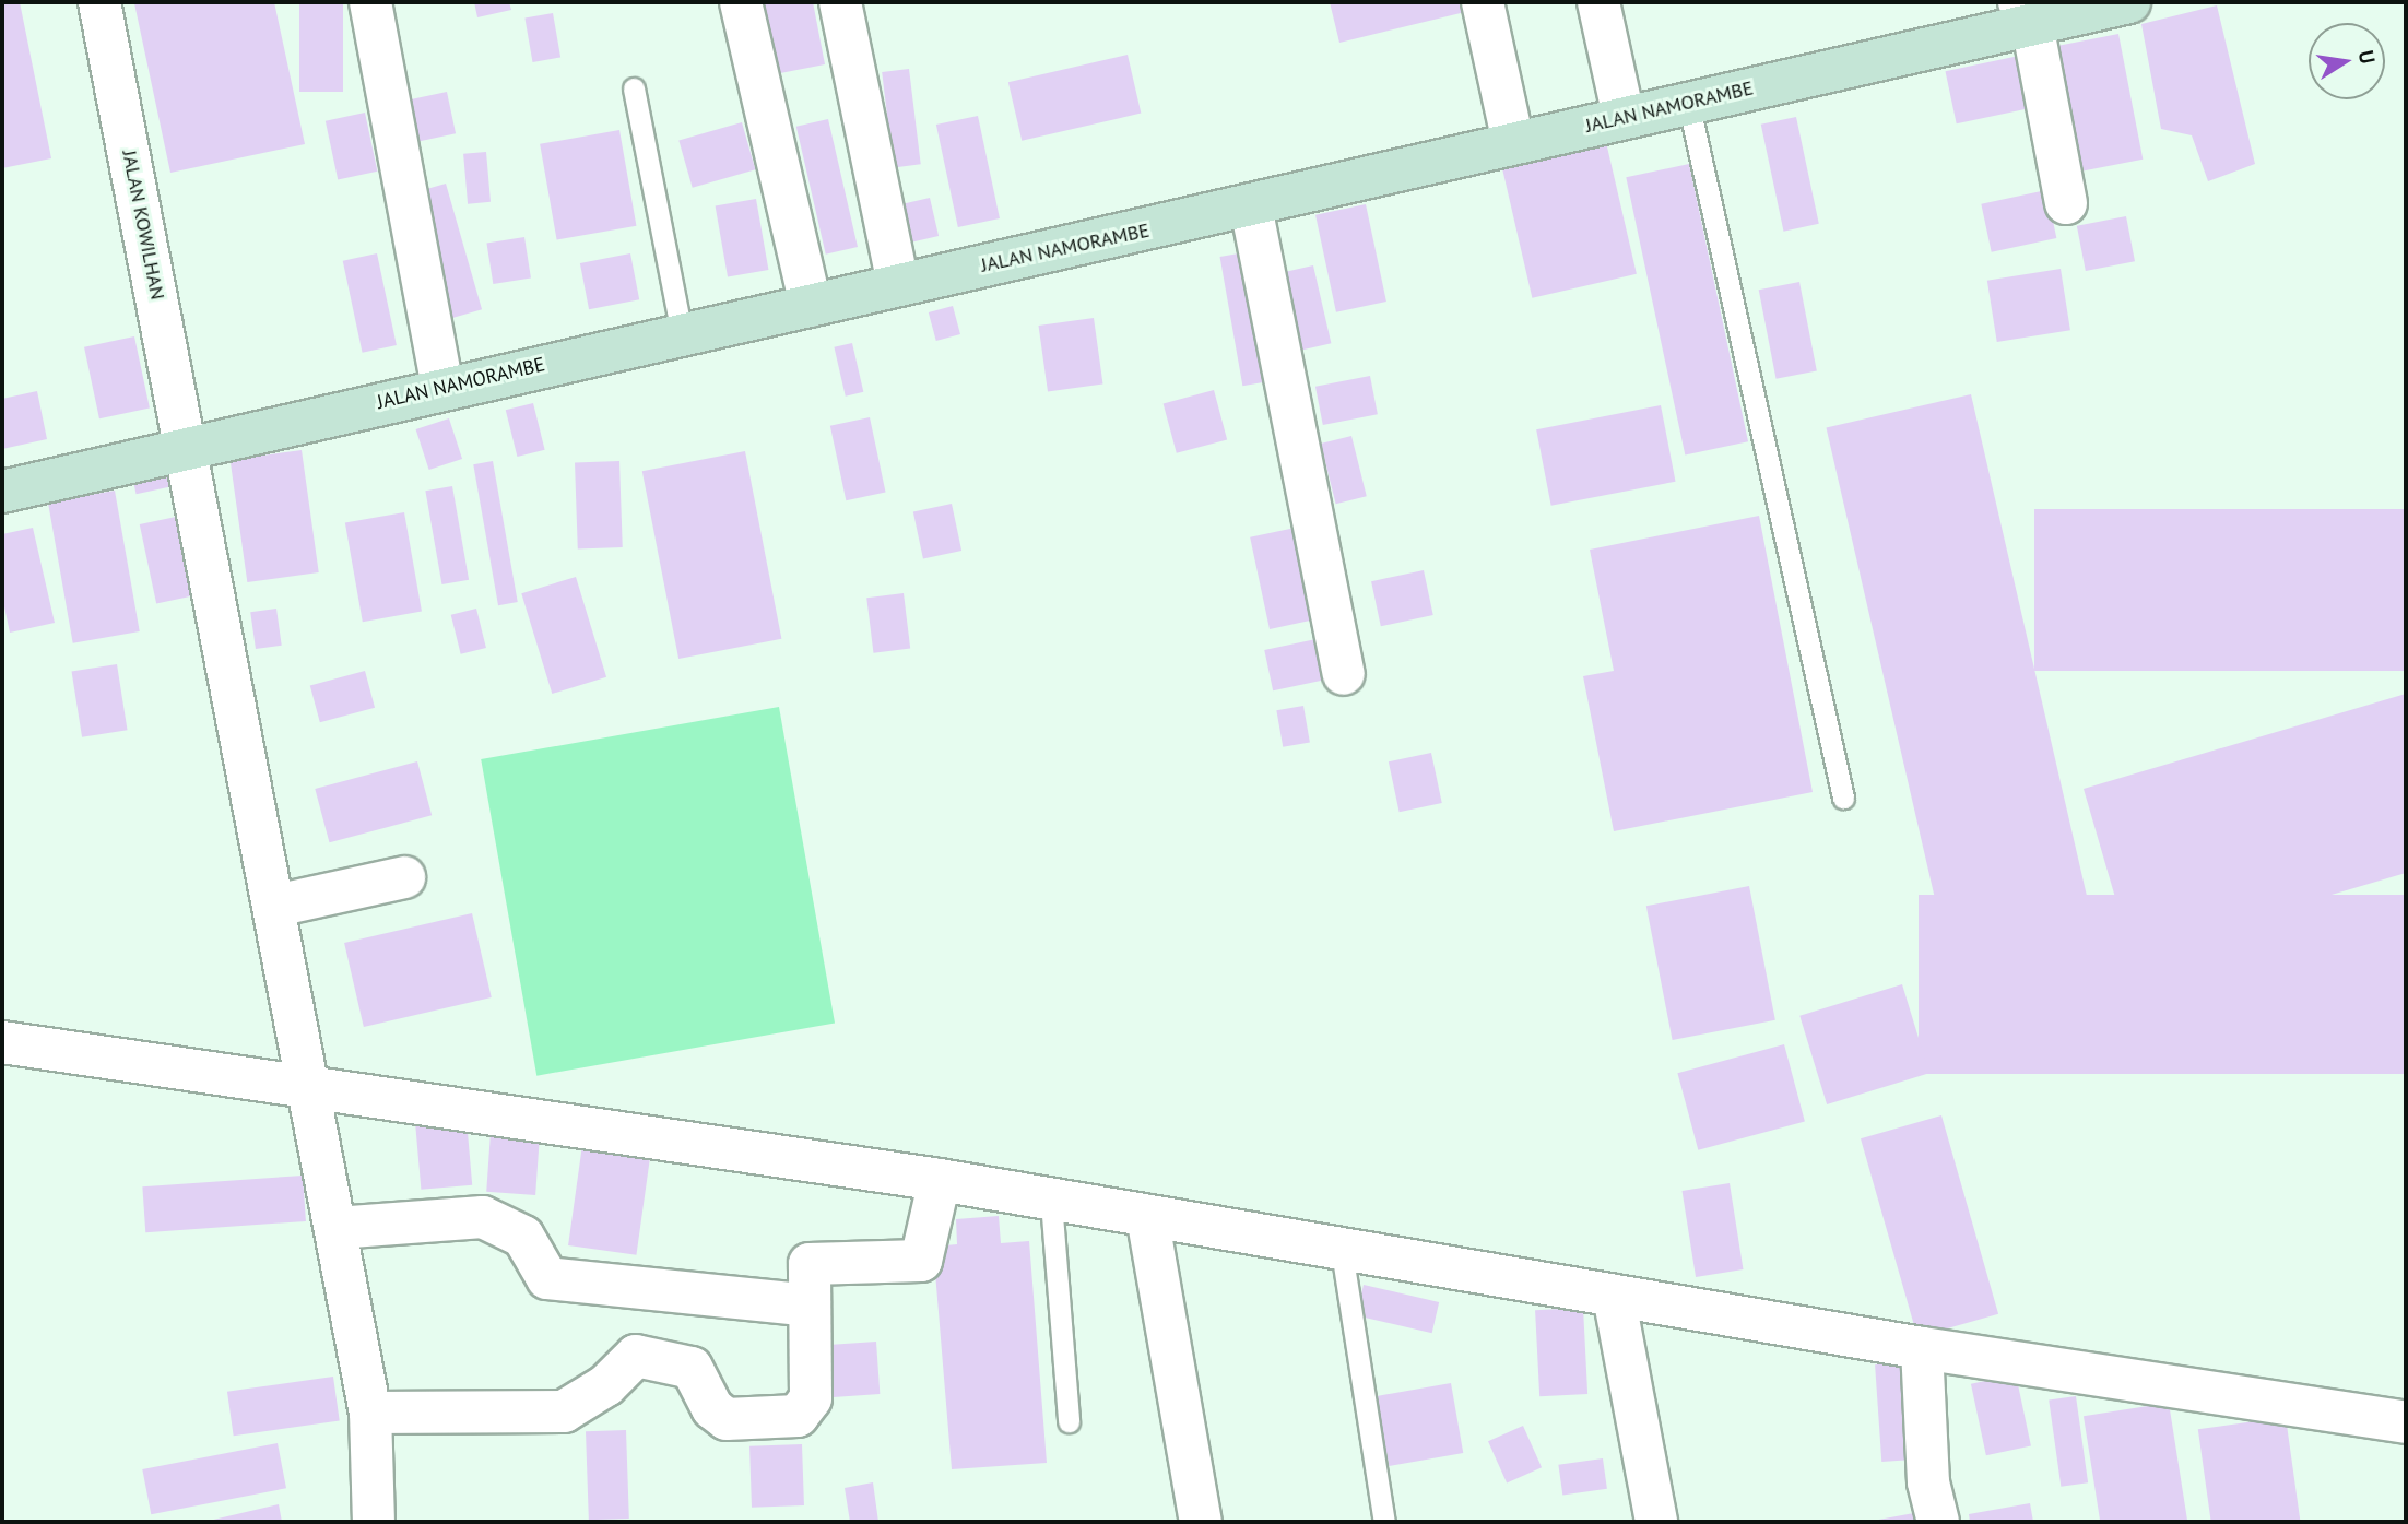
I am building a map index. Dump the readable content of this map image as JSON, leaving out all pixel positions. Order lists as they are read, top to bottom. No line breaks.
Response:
{"streets":{"main road":["JALAN NAMORAMBE"],"street":["JALAN KOWILHAN"]},"crossings":[["JALAN NAMORAMBE","JALAN KOWILHAN"]],"north":"right"}
